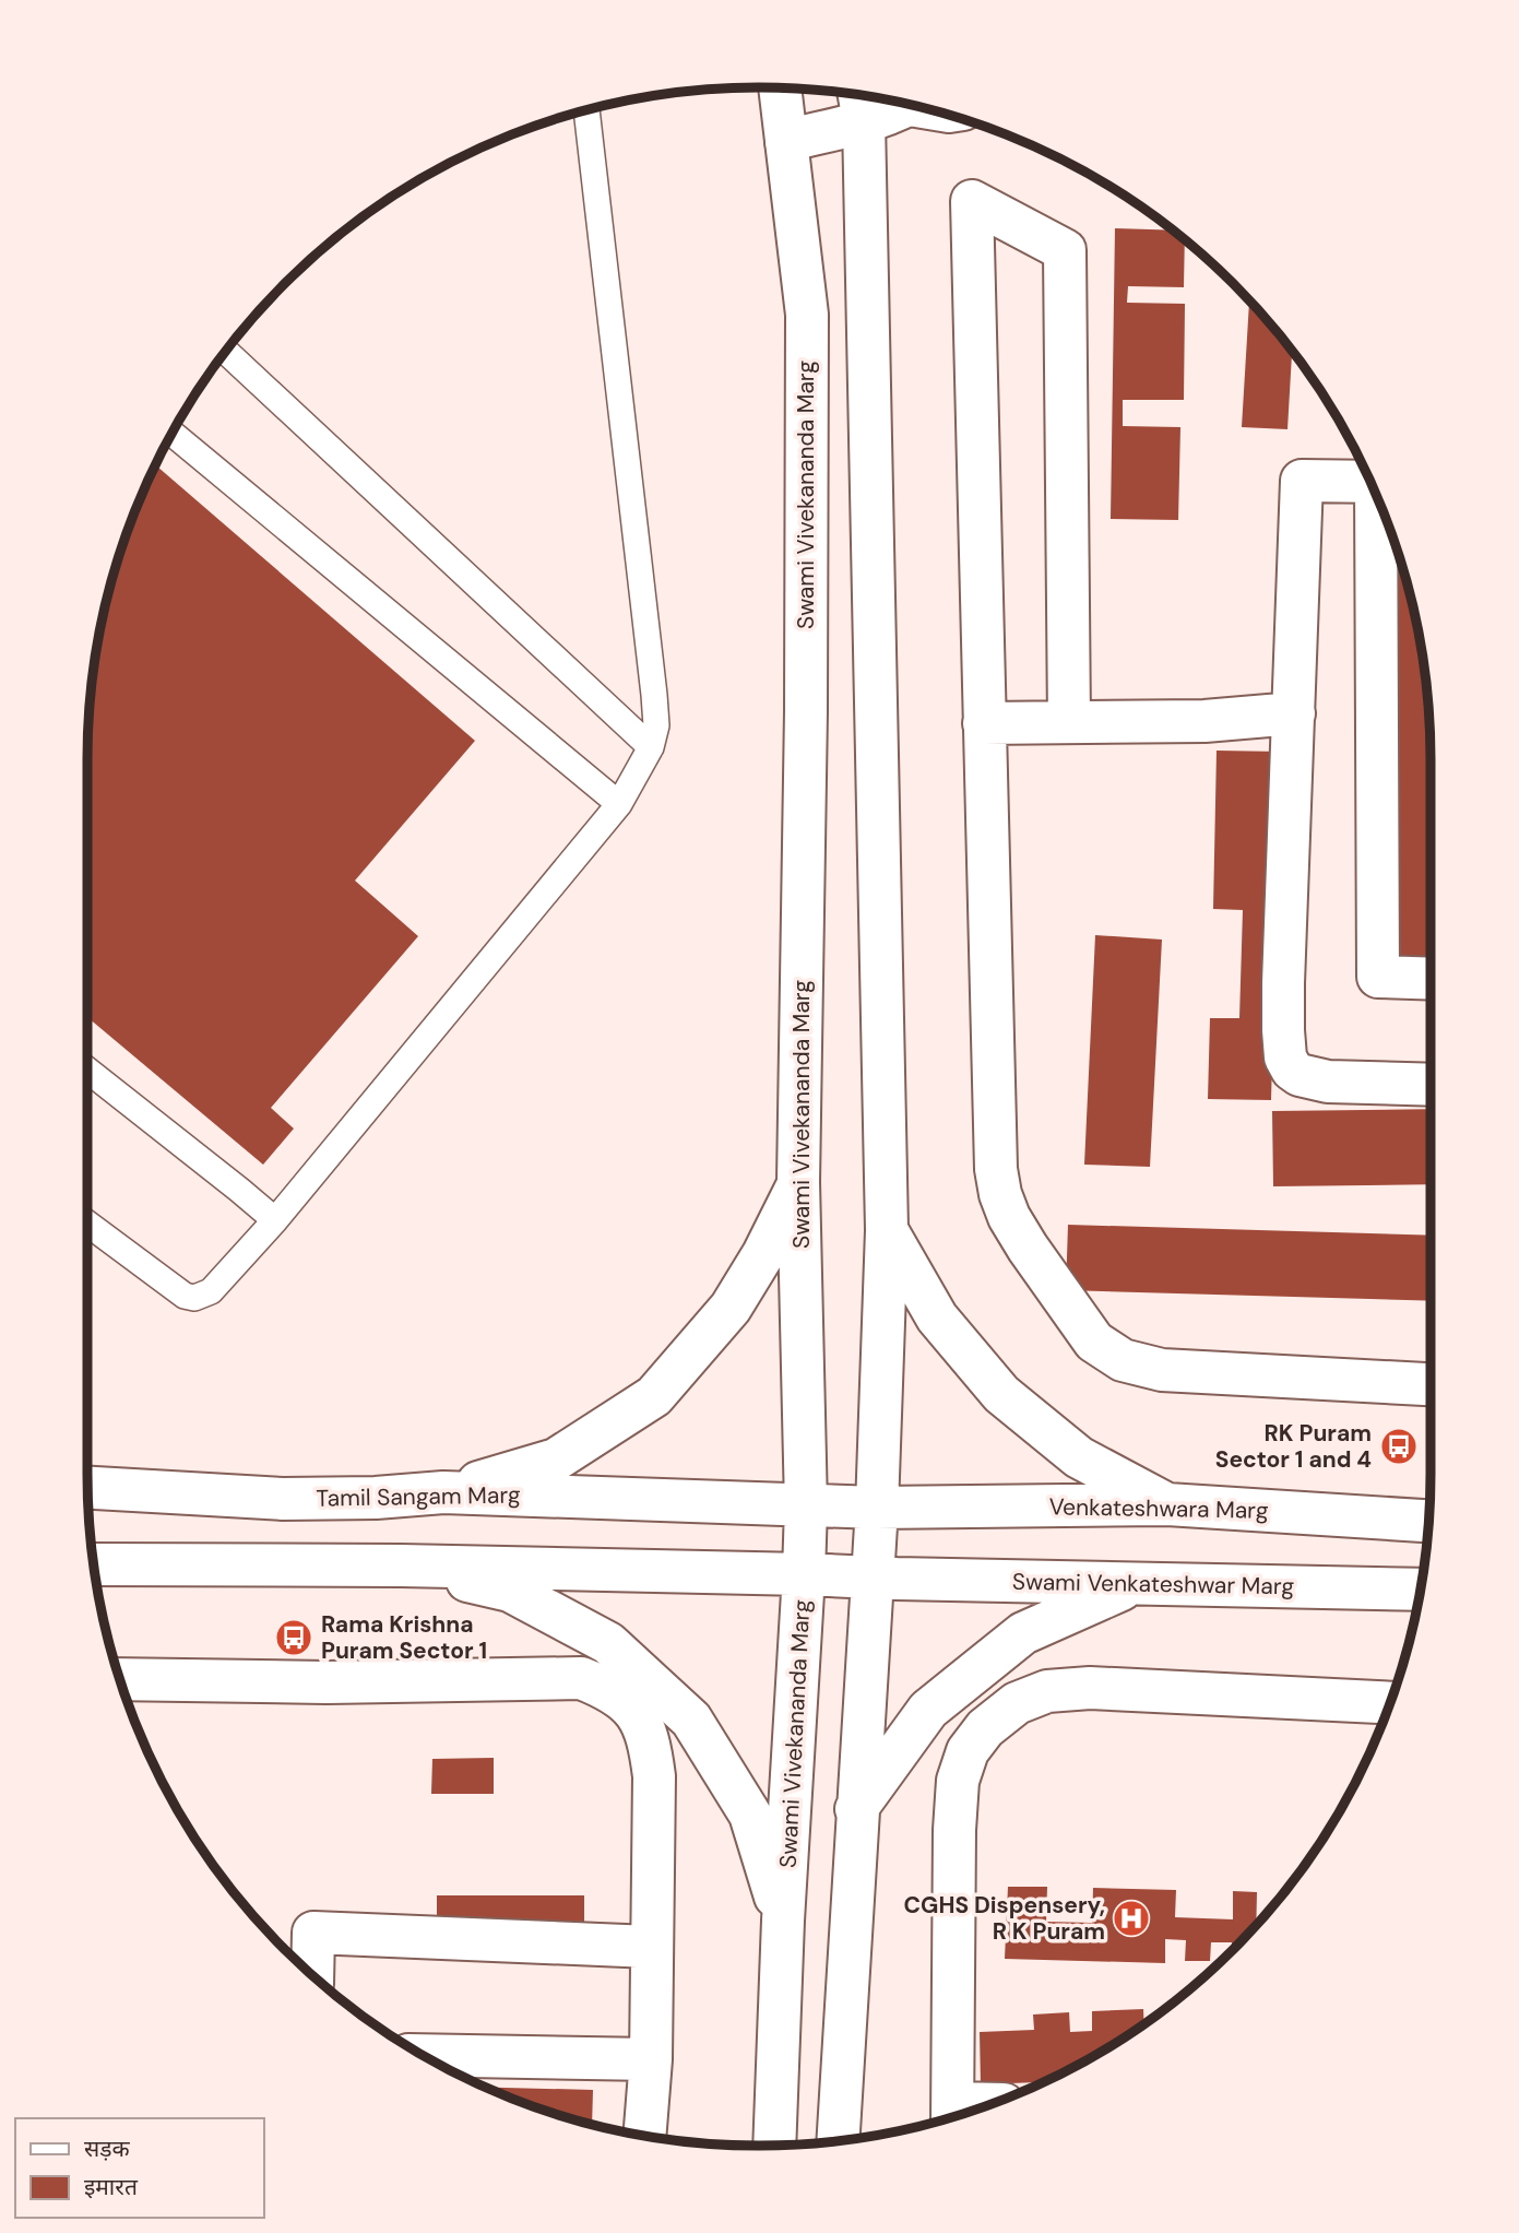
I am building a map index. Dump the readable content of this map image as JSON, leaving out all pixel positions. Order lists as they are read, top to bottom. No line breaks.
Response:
{"streets":{"street":["Swami Vivekananda Marg","Tamil Sangam Marg","Venkateshwara Marg","Swami Venkateshwar Marg"]},"crossings":[["Swami Vivekananda Marg","Tamil Sangam Marg"],["Swami Vivekananda Marg","Swami Venkateshwar Marg"],["Tamil Sangam Marg","Venkateshwara Marg"]],"places":{"bus stop":["RK Puram Sector 1 and 4","Rama Krishna Puram Sector 1"],"hospital":["CGHS Dispensery, R K Puram"]},"legend":["सड़क","इमारत"]}
